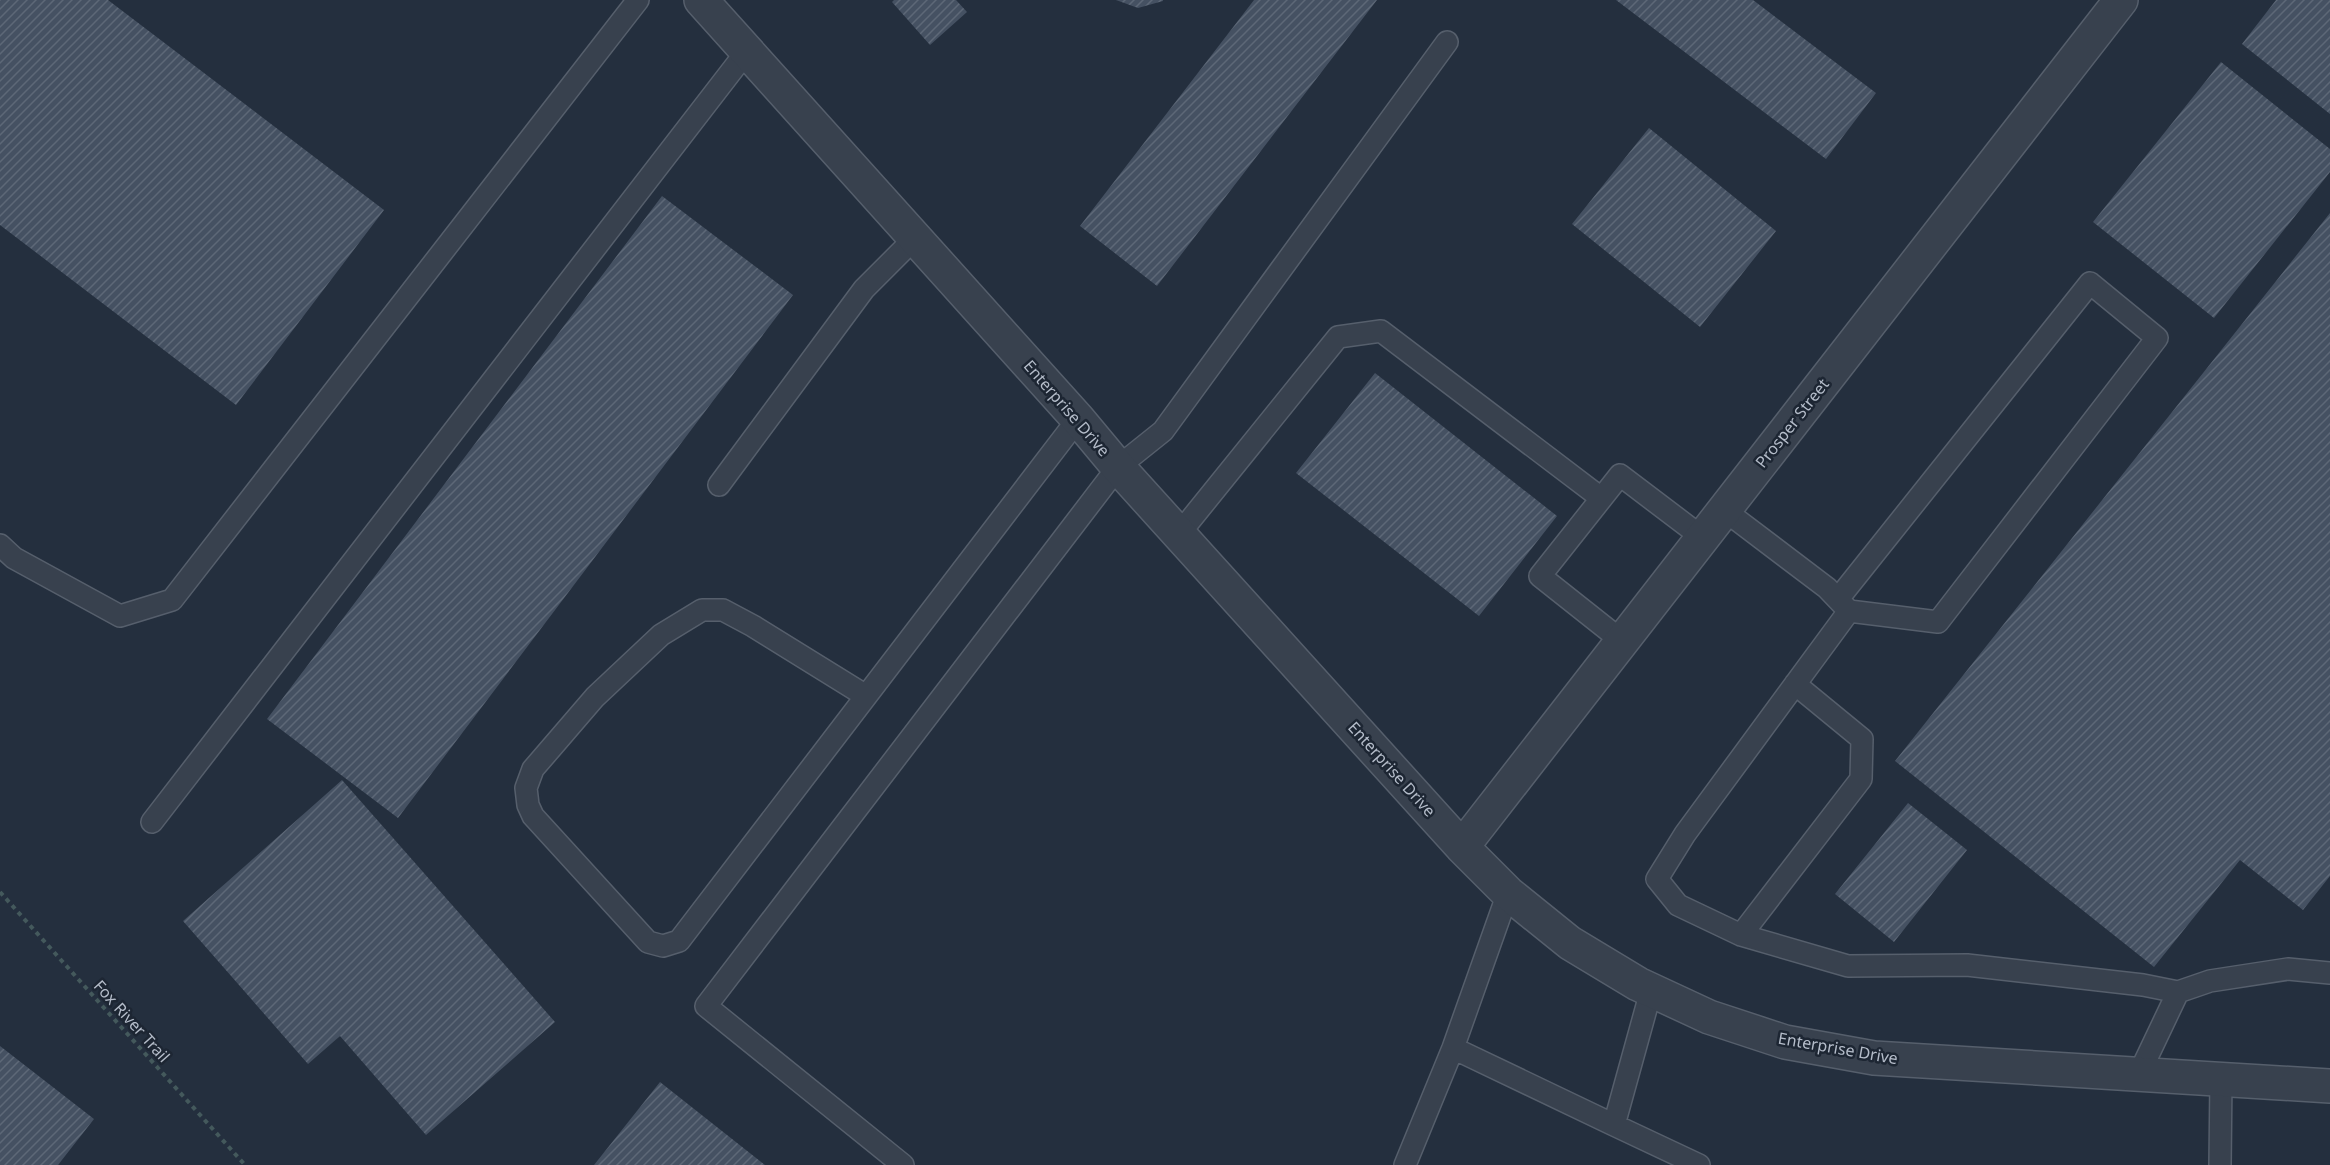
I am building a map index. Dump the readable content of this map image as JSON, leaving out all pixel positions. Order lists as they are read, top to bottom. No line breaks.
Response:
{"streets":{"street":["Enterprise Drive","Prosper Street"],"path":["Fox River Trail"]},"crossings":[["Enterprise Drive","Prosper Street"]]}
